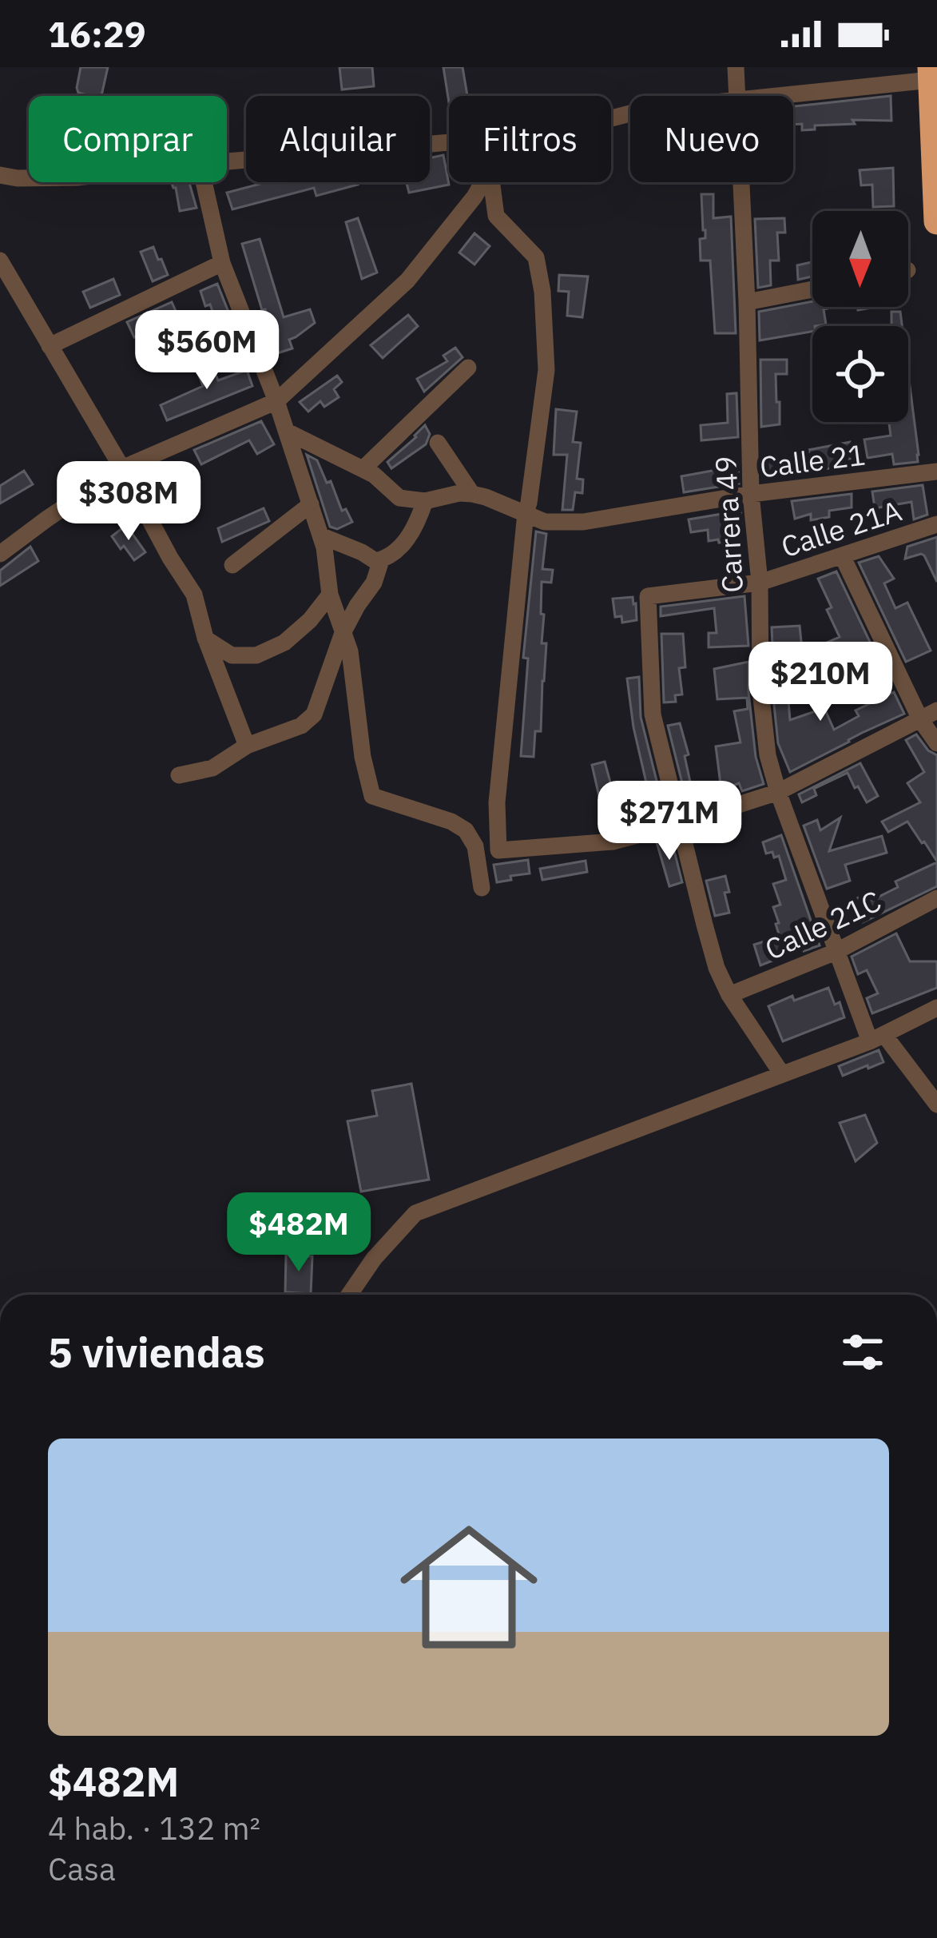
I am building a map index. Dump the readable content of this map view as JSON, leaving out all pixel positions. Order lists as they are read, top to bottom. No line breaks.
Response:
{"streets":{"street":["Calle 21","Carrera 49","Calle 21A","Calle 21C"]},"crossings":[["Calle 21","Carrera 49"],["Carrera 49","Calle 21A"],["Carrera 49","Calle 21C"]],"north":"bottom","page":{"status":"16:29","chip":["Comprar","Alquilar","Filtros","Nuevo"],"price":["$560M","$308M","$210M","$271M","$482M"],"heading":"5 viviendas","list":[{"name":"$482M","note":"4 hab. · 132 m² · Casa"}]}}
